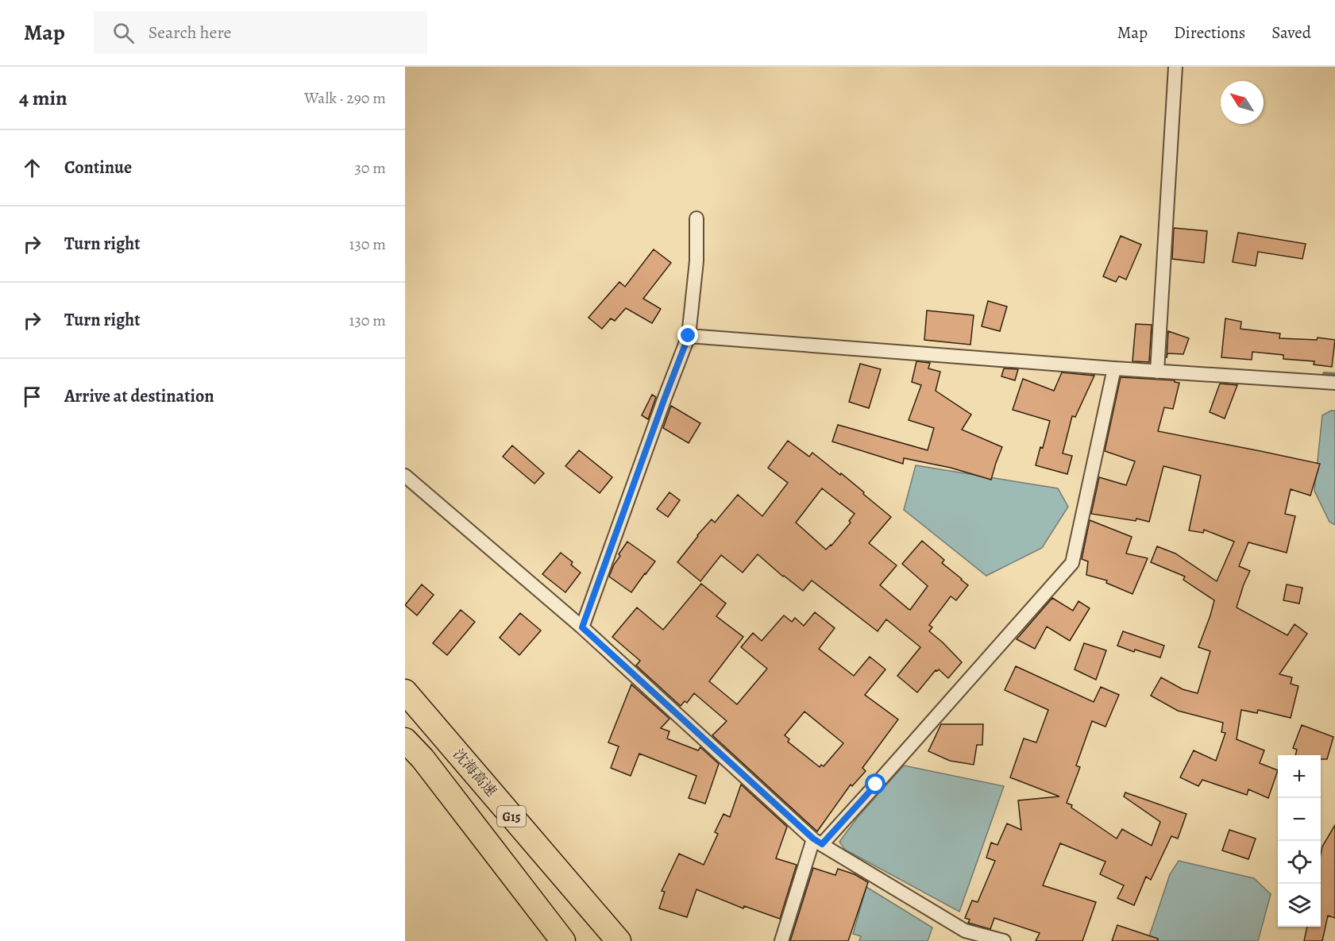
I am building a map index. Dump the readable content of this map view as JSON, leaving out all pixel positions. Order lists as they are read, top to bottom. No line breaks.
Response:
{"streets":{"highway":["沈海高速","G15"]},"north":"top left","page":{"header":"Map","search":"Search here","nav":["Map","Directions","Saved"],"heading":["4 min","Walk · 290 m"],"list":[["Continue","30 m"],["Turn right","130 m"],["Turn right","130 m"],"Arrive at destination"],"map_buttons":["+","−"]}}
